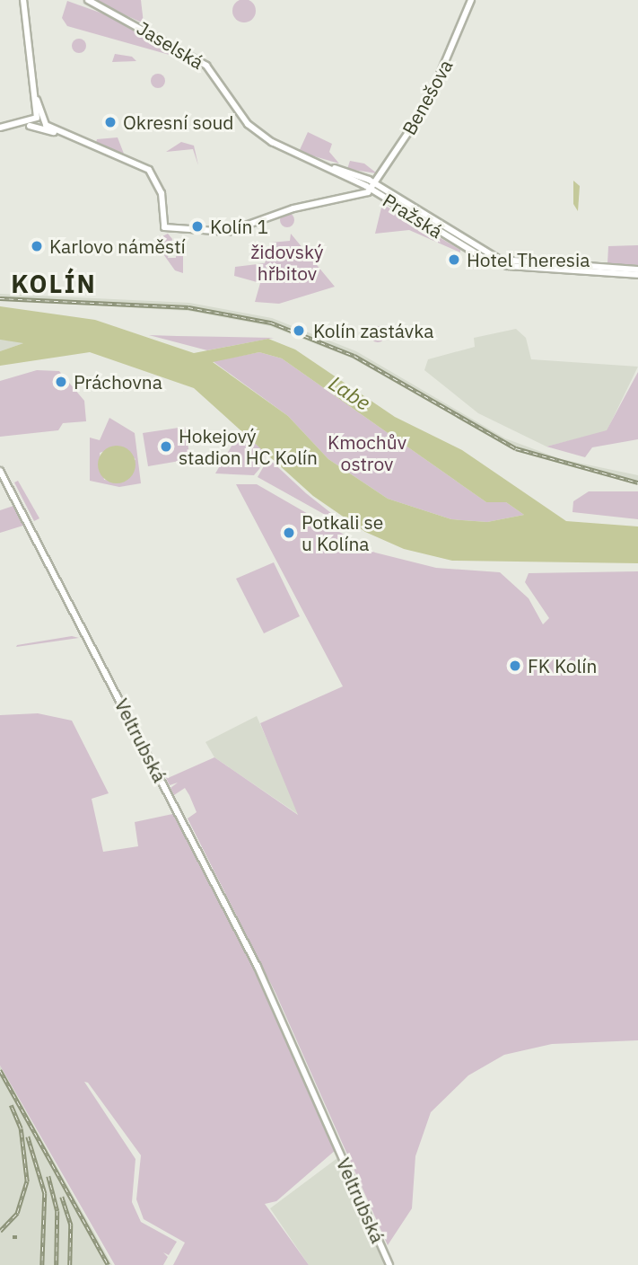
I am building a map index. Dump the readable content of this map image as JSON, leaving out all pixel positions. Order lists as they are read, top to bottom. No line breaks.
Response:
{"streets":{"street":["Jaselská","Benešova","Pražská","Veltrubská"]},"crossings":[["Jaselská","Benešova"],["Jaselská","Pražská"],["Benešova","Pražská"]],"districts":["KOLÍN"],"water":["Labe"],"parks":["židovský hřbitov","Kmochův ostrov"],"places":["Okresní soud","Kolín 1","Karlovo náměstí","Hotel Theresia","Kolín zastávka","Práchovna","Hokejový stadion HC Kolín","Potkali se u Kolína","FK Kolín"]}
